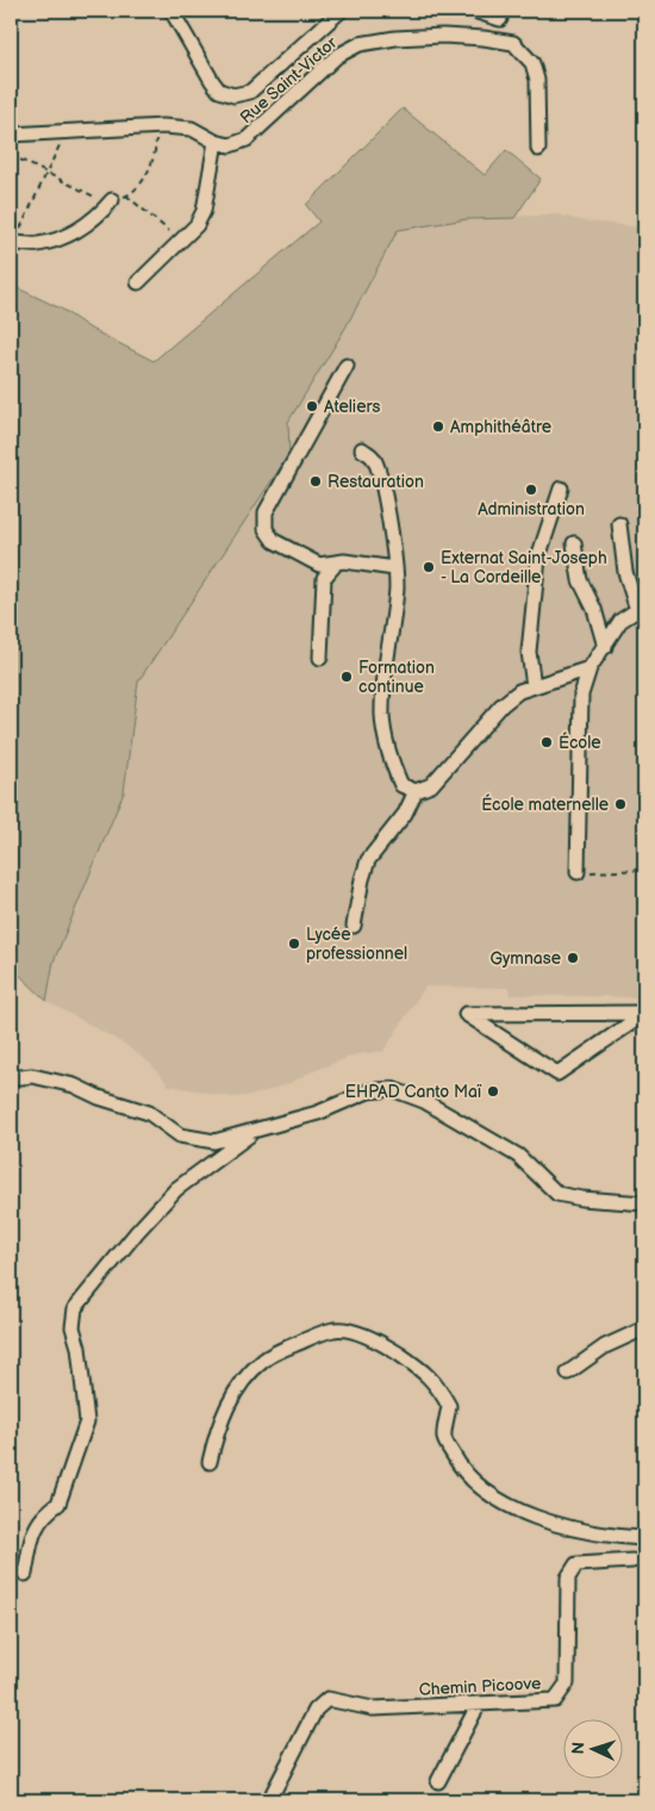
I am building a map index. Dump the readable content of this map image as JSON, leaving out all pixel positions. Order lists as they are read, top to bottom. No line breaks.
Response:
{"streets":{"street":["Rue Saint-Victor","Chemin Picoove"]},"places":["Ateliers","Amphithéâtre","Restauration","Administration","Externat Saint-Joseph - La Cordeille","Formation continue","École","École maternelle","Lycée professionnel","Gymnase","EHPAD Canto Maï"],"north":"left"}
